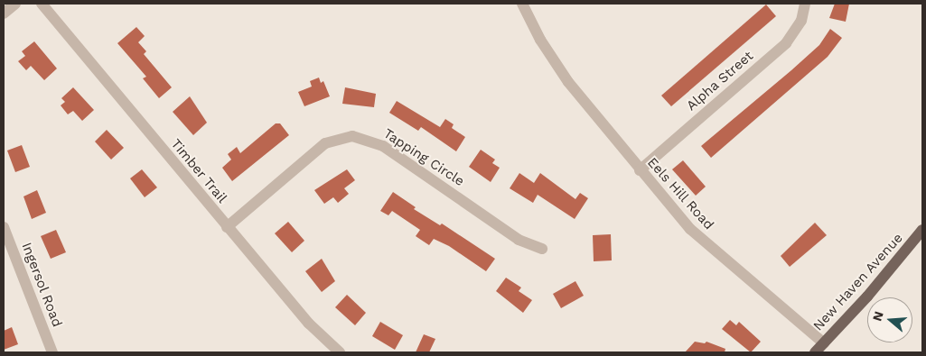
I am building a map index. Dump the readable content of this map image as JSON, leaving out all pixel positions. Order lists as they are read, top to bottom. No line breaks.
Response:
{"streets":{"main road":["New Haven Avenue"],"street":["Alpha Street","Tapping Circle","Timber Trail","Eels Hill Road","Ingersol Road"]},"crossings":[["Alpha Street","Eels Hill Road"],["Tapping Circle","Timber Trail"],["Eels Hill Road","New Haven Avenue"]],"north":"left"}
